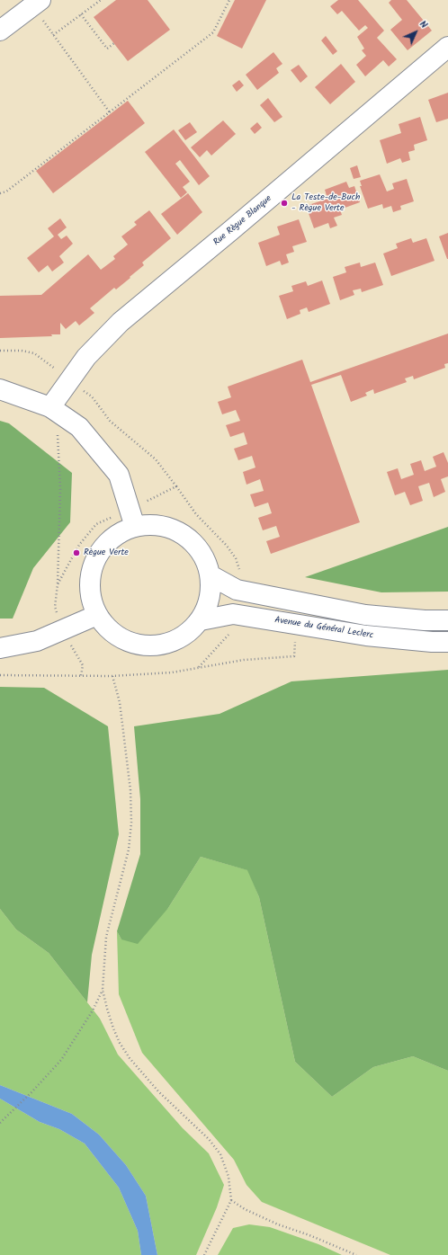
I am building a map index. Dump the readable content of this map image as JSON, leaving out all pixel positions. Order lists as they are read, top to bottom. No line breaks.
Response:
{"streets":{"main road":["Rue Règue Blanque","Avenue du Général Leclerc"]},"places":["La Teste-de-Buch - Règue Verte","Règue Verte"],"north":"top right"}
